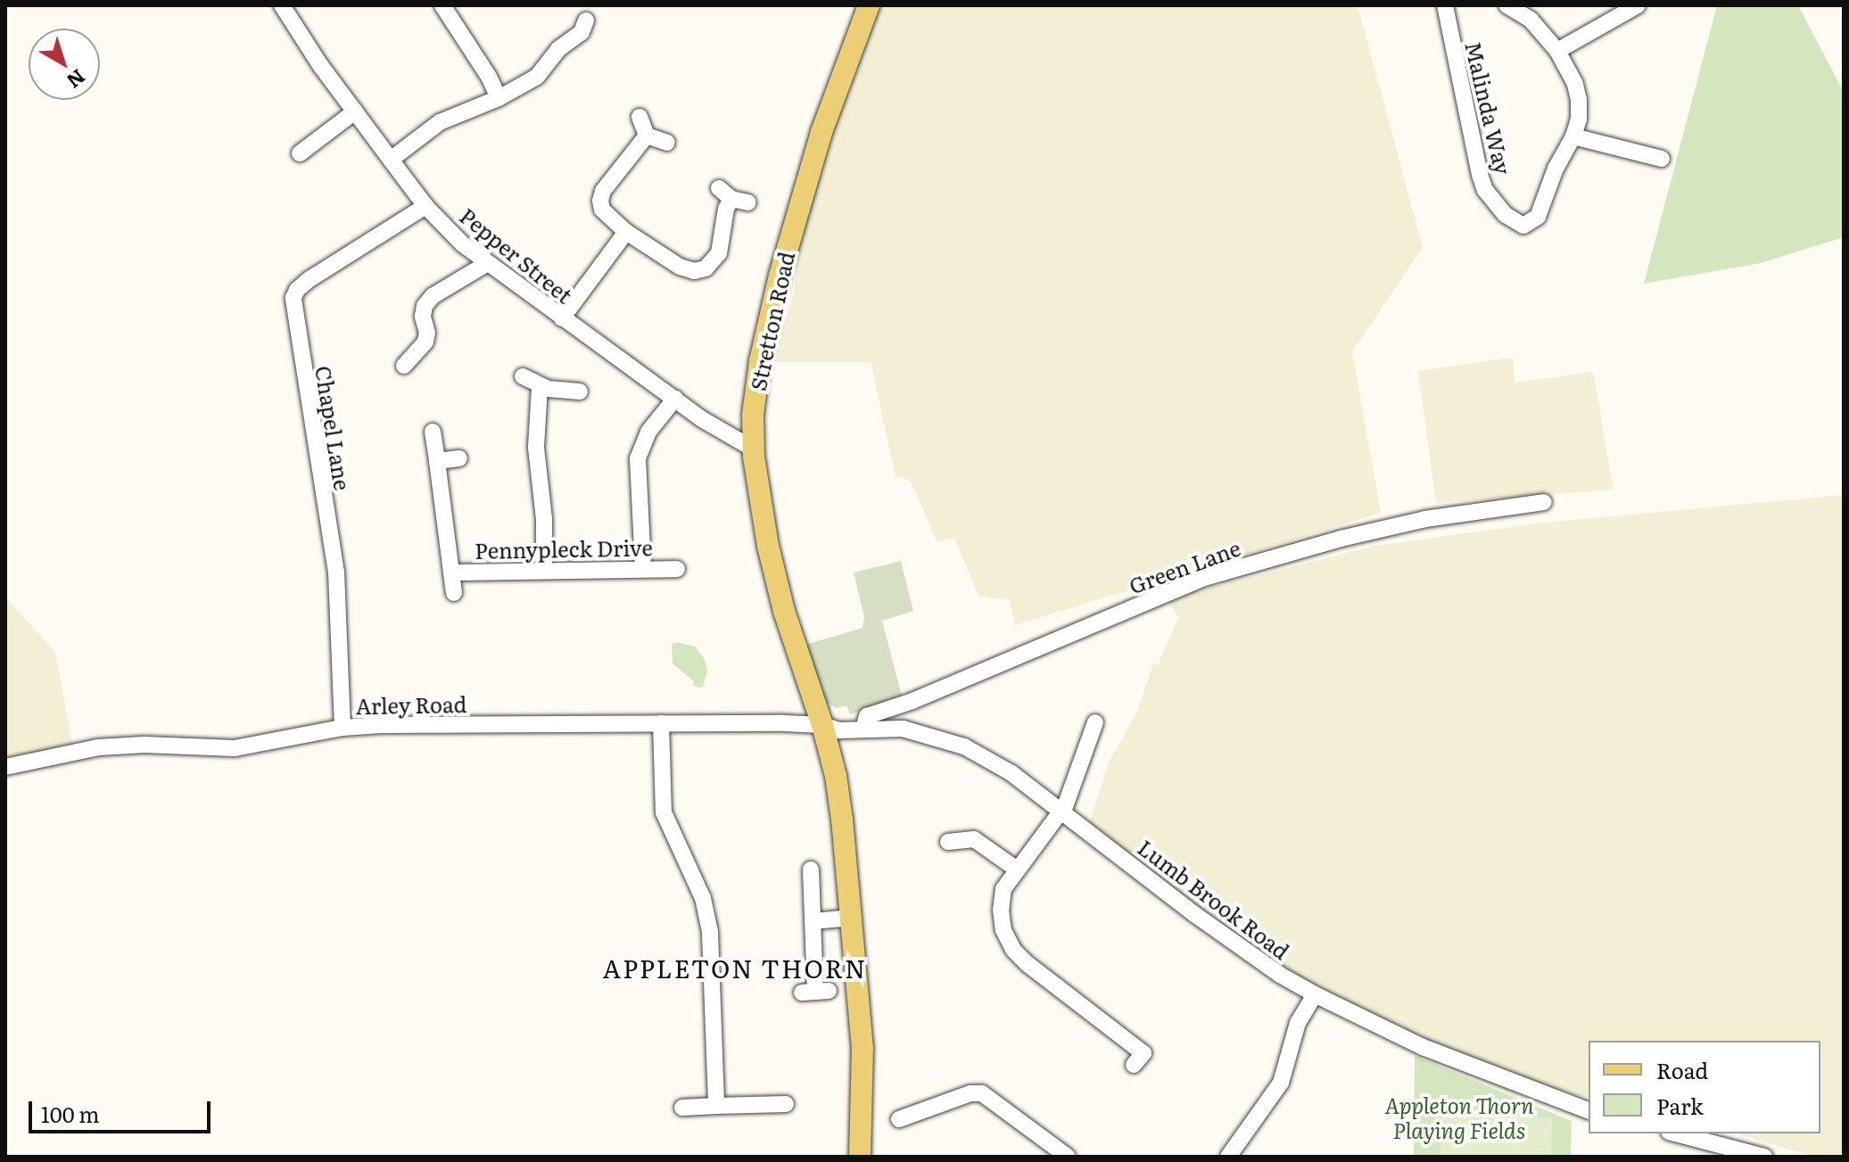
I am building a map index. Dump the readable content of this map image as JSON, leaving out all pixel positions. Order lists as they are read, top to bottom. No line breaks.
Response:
{"streets":{"main road":["Stretton Road"],"street":["Malinda Way","Pepper Street","Chapel Lane","Pennypleck Drive","Green Lane","Arley Road","Lumb Brook Road"]},"crossings":[["Pepper Street","Stretton Road"],["Pepper Street","Chapel Lane"],["Stretton Road","Arley Road"],["Stretton Road","Lumb Brook Road"],["Chapel Lane","Arley Road"],["Green Lane","Lumb Brook Road"],["Arley Road","Lumb Brook Road"]],"districts":["APPLETON THORN"],"parks":["Appleton Thorn Playing Fields"],"legend":["Road","Park"],"scale_bar":"100 m","north":"bottom right"}
